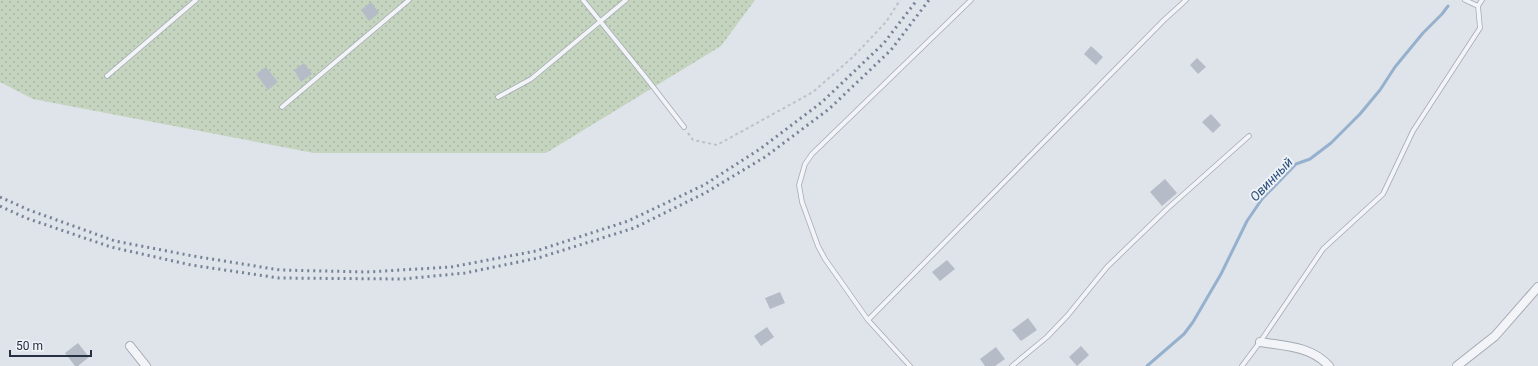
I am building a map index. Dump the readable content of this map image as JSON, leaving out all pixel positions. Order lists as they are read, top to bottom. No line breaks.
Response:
{"water":["Овинный"],"scale_bar":"50 m"}
